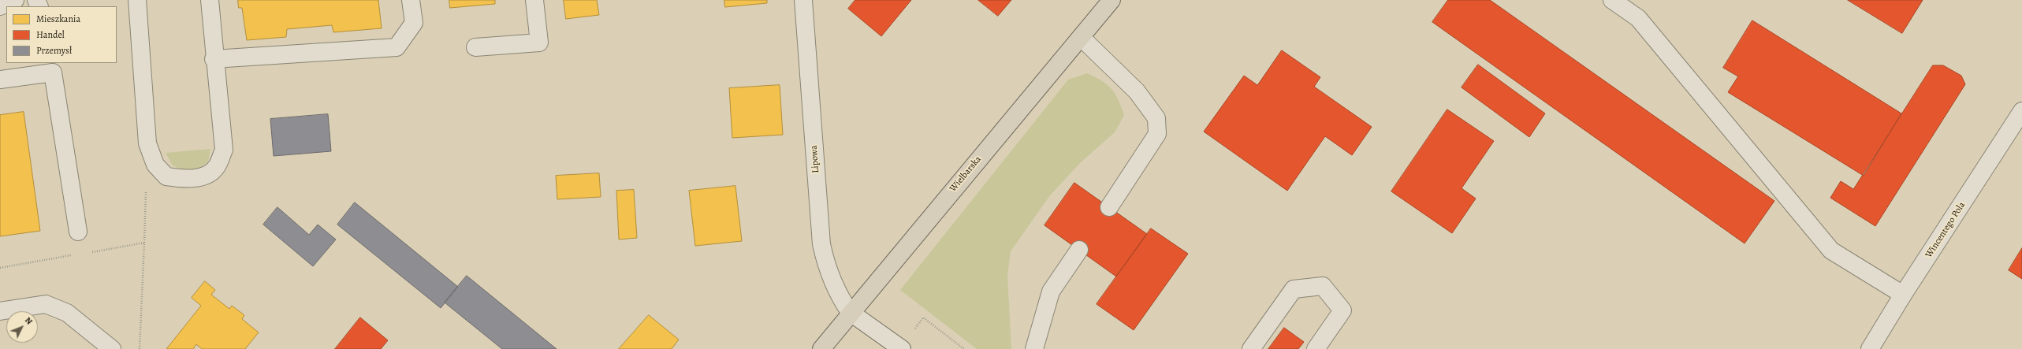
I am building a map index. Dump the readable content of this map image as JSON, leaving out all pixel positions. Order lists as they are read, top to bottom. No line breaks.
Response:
{"streets":{"main road":["Wielbarska"],"street":["Lipowa","Wincentego Pola"]},"crossings":[["Lipowa","Wielbarska"]],"legend":["Mieszkania","Handel","Przemysł"],"north":"top right"}
